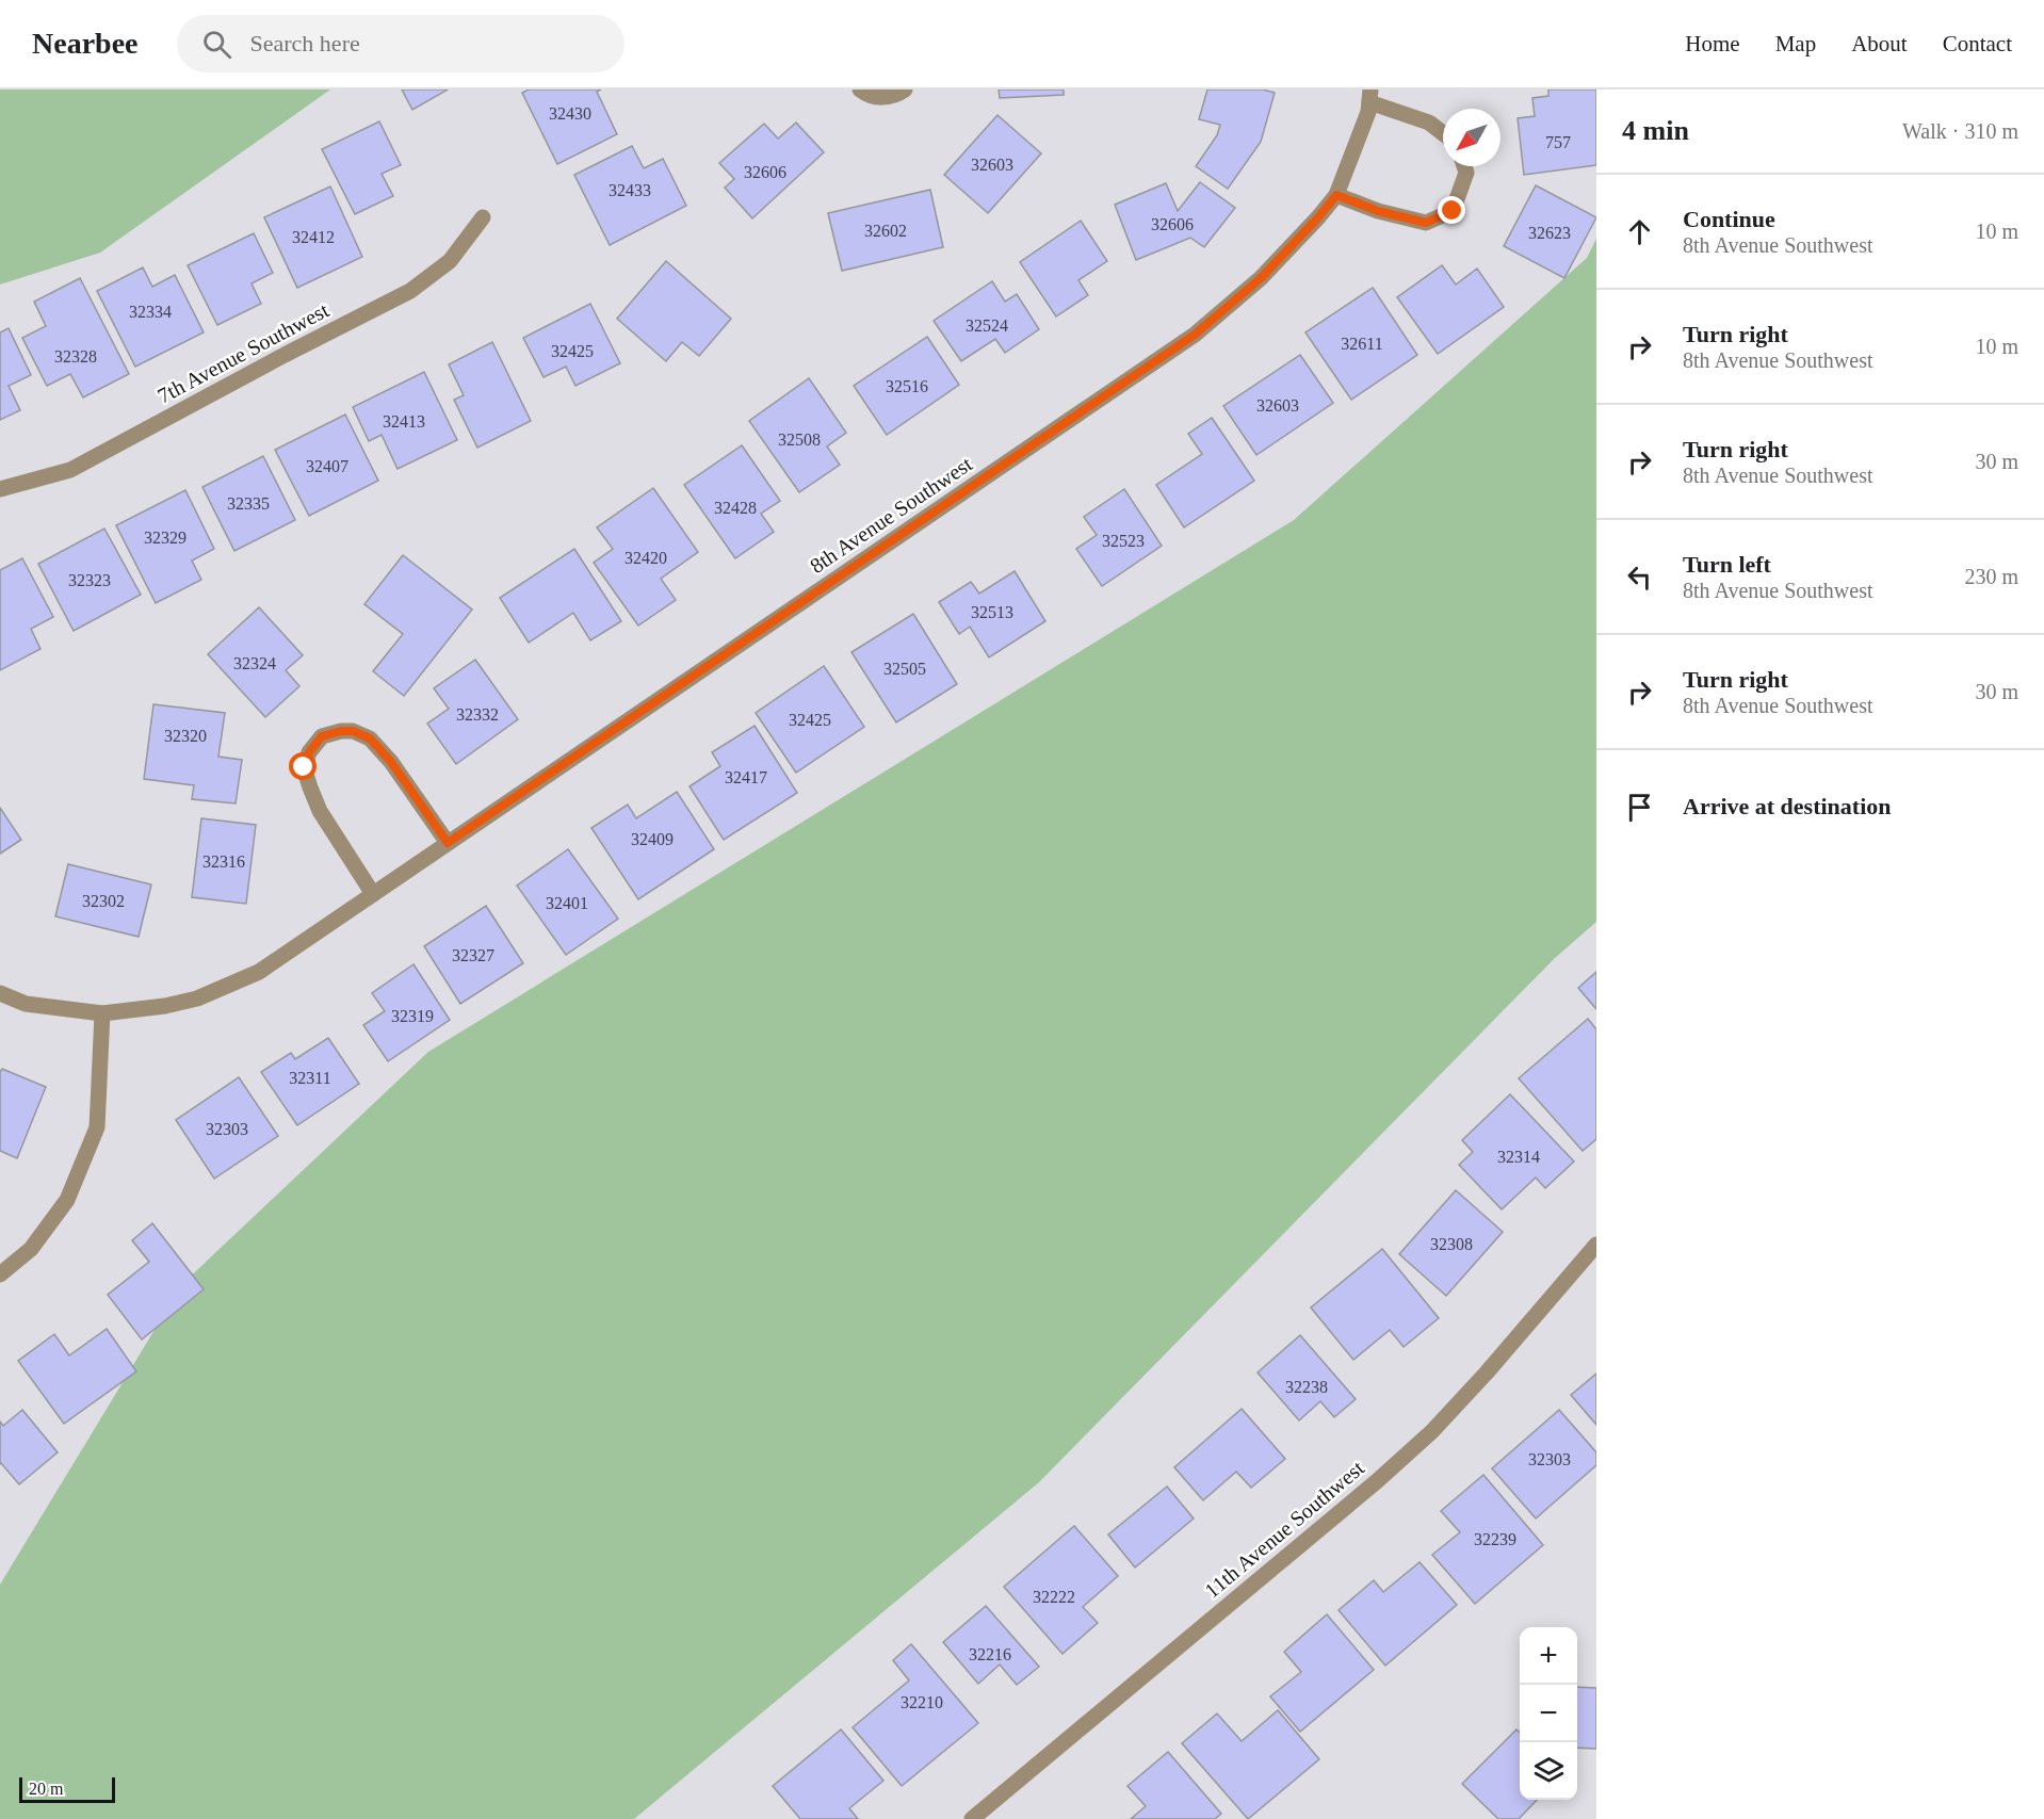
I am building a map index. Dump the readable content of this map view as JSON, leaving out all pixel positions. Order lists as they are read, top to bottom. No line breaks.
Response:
{"streets":{"street":["7th Avenue Southwest","8th Avenue Southwest","11th Avenue Southwest"]},"house_numbers":["32430","757","32603","32606","32433","32606","32602","32623","32412","32334","32524","32611","32425","32328","32516","32603","32413","32508","32407","32335","32428","32329","32523","32420","32323","32513","32324","32505","32332","32425","32320","32417","32409","32316","32302","32401","32327","32319","32311","32303","32314","32308","32238","32303","32239","32222","32216","32210"],"scale_bar":"20 m","north":"bottom left","page":{"header":"Nearbee","search":"Search here","nav":["Home","Map","About","Contact"],"heading":["4 min","Walk · 310 m"],"list":[["Continue","8th Avenue Southwest","10 m"],["Turn right","8th Avenue Southwest","10 m"],["Turn right","8th Avenue Southwest","30 m"],["Turn left","8th Avenue Southwest","230 m"],["Turn right","8th Avenue Southwest","30 m"],"Arrive at destination"],"map_buttons":["+","−"],"scale":"20 m"}}
